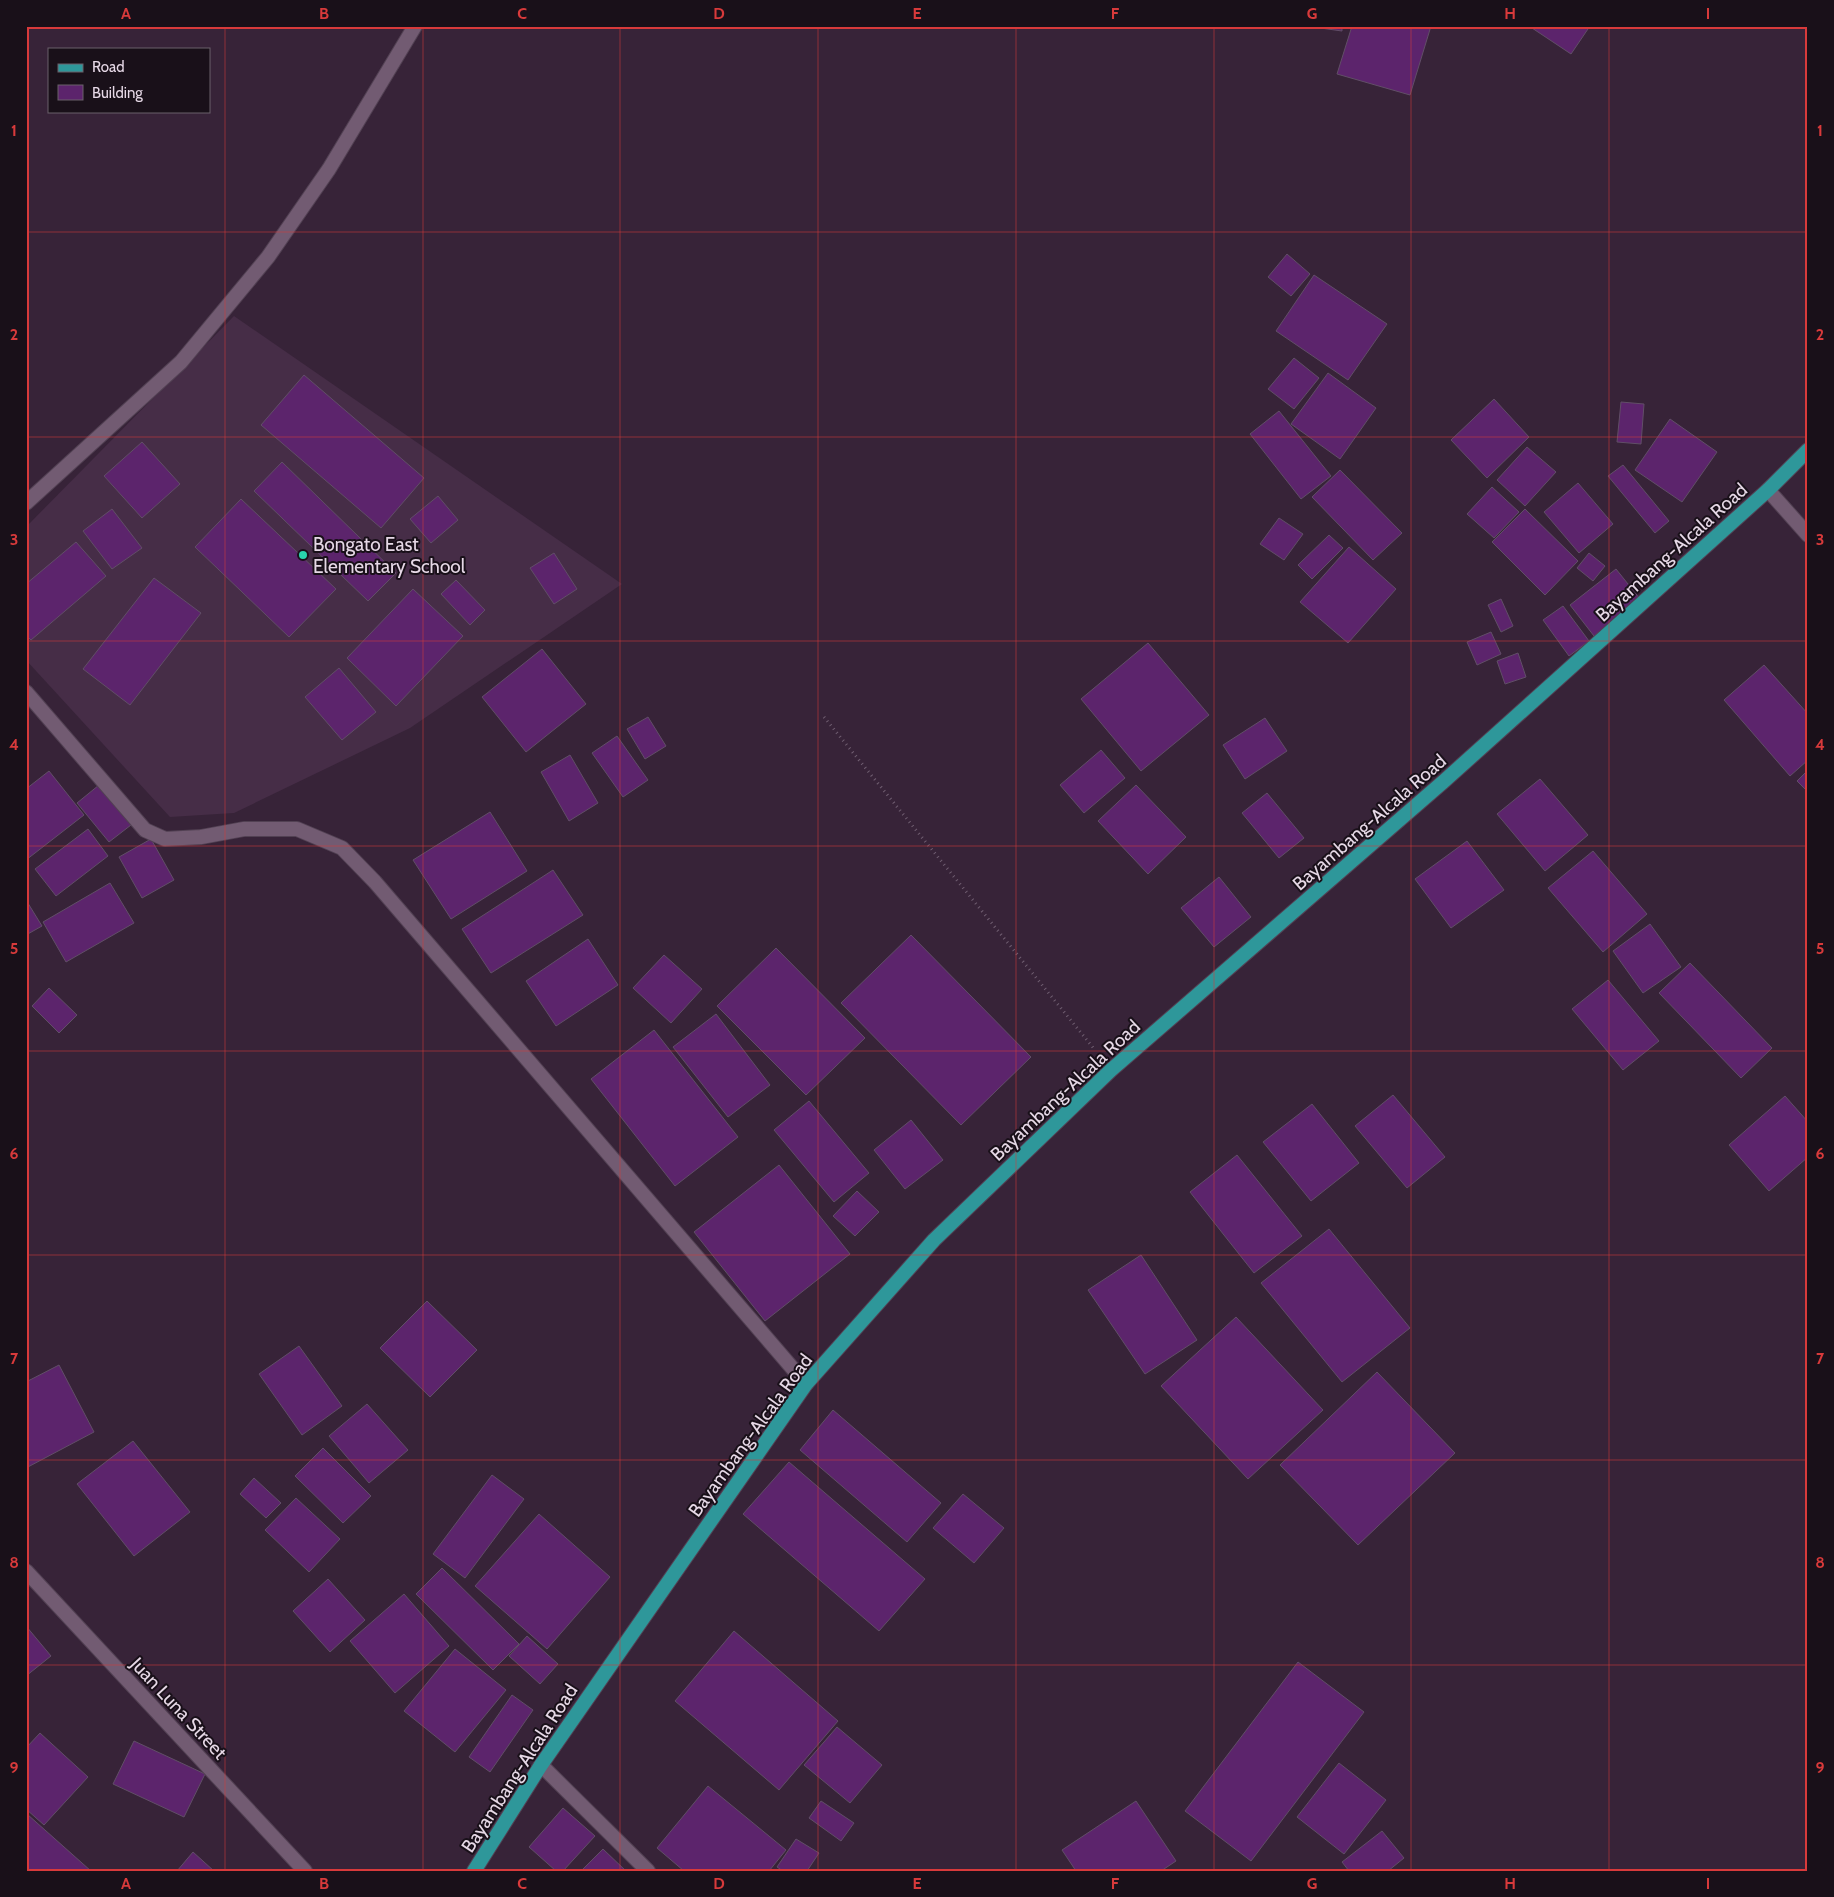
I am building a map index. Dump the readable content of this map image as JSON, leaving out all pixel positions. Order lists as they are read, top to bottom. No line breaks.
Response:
{"streets":{"main road":["Bayambang-Alcala Road"],"street":["Juan Luna Street"]},"places":["Bongato East Elementary School"],"legend":["Road","Building"],"grid":{"columns":["A","B","C","D","E","F","G","H","I"],"rows":["1","2","3","4","5","6","7","8","9"]}}
